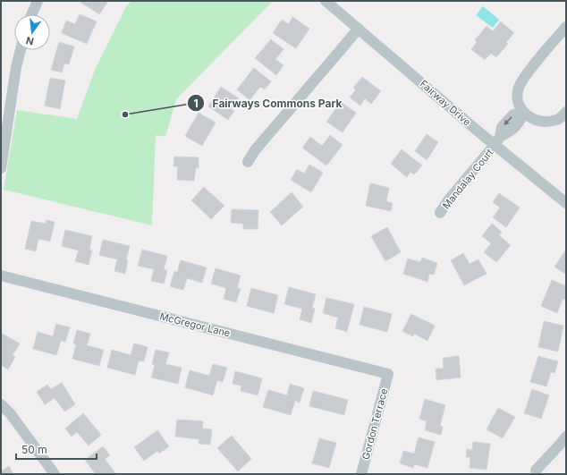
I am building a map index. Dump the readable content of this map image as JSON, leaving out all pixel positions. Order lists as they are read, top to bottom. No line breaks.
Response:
{"streets":{"street":["Fairway Drive","Mandalay Court","McGregor Lane","Gordon Terrace"]},"crossings":[["Fairway Drive","Mandalay Court"],["McGregor Lane","Gordon Terrace"]],"places":["Fairways Commons Park"],"scale_bar":"50 m","north":"bottom"}
